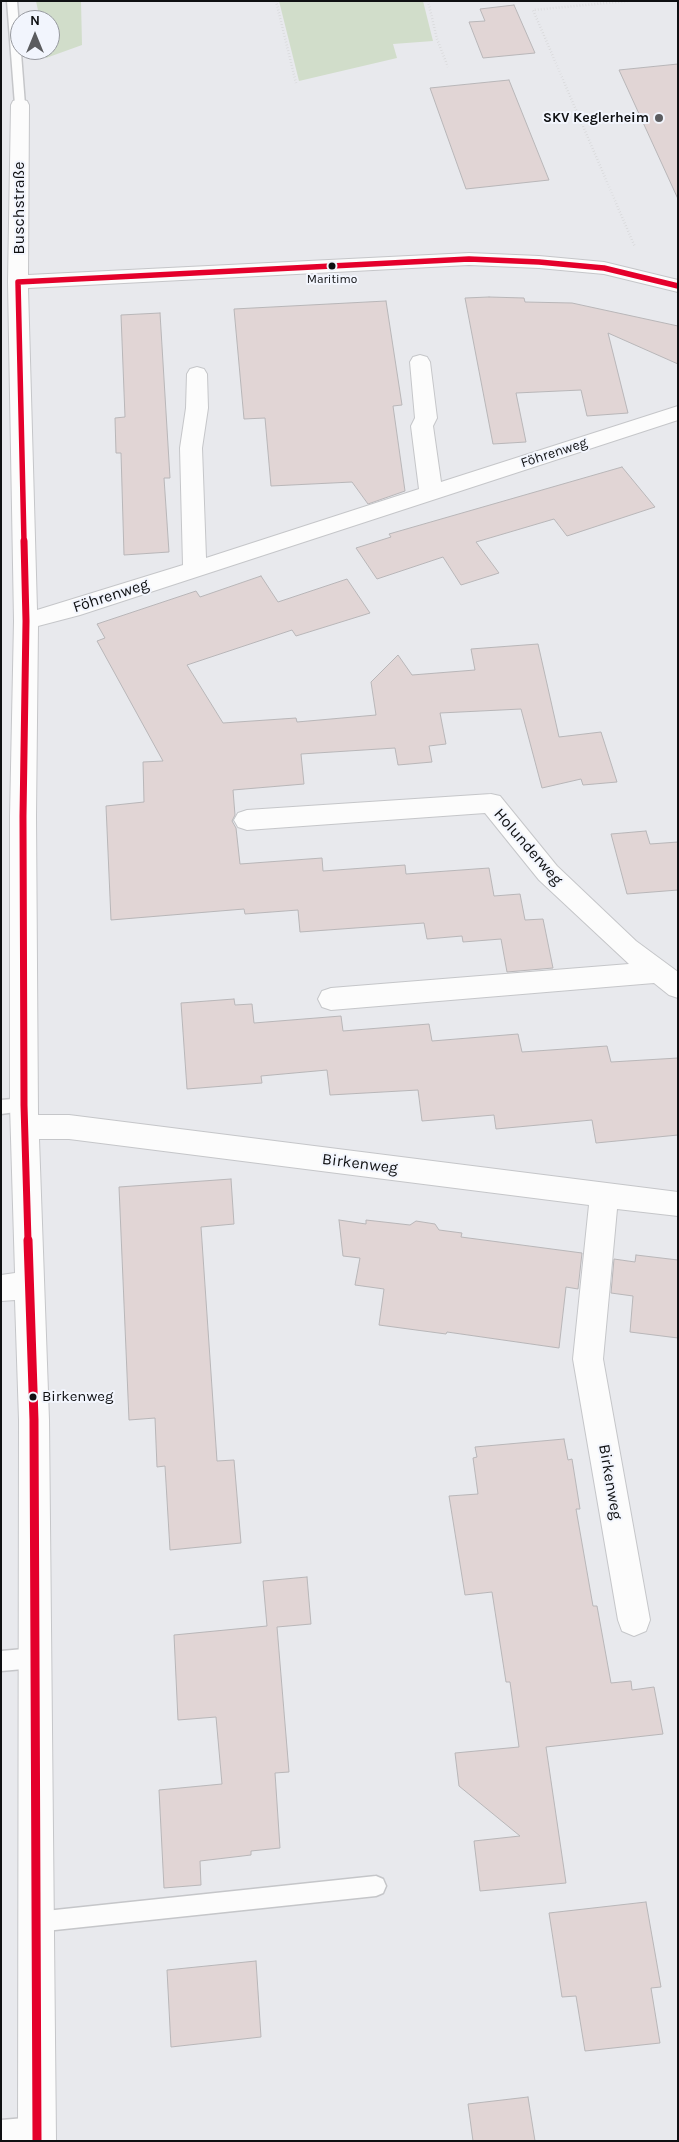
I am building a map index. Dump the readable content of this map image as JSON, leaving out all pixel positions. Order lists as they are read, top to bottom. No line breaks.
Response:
{"streets":{"street":["Buschstraße","Föhrenweg","Holunderweg","Birkenweg"]},"crossings":[["Buschstraße","Föhrenweg"],["Buschstraße","Birkenweg"]],"places":["SKV Keglerheim","Maritimo","Birkenweg"],"north":"top"}
